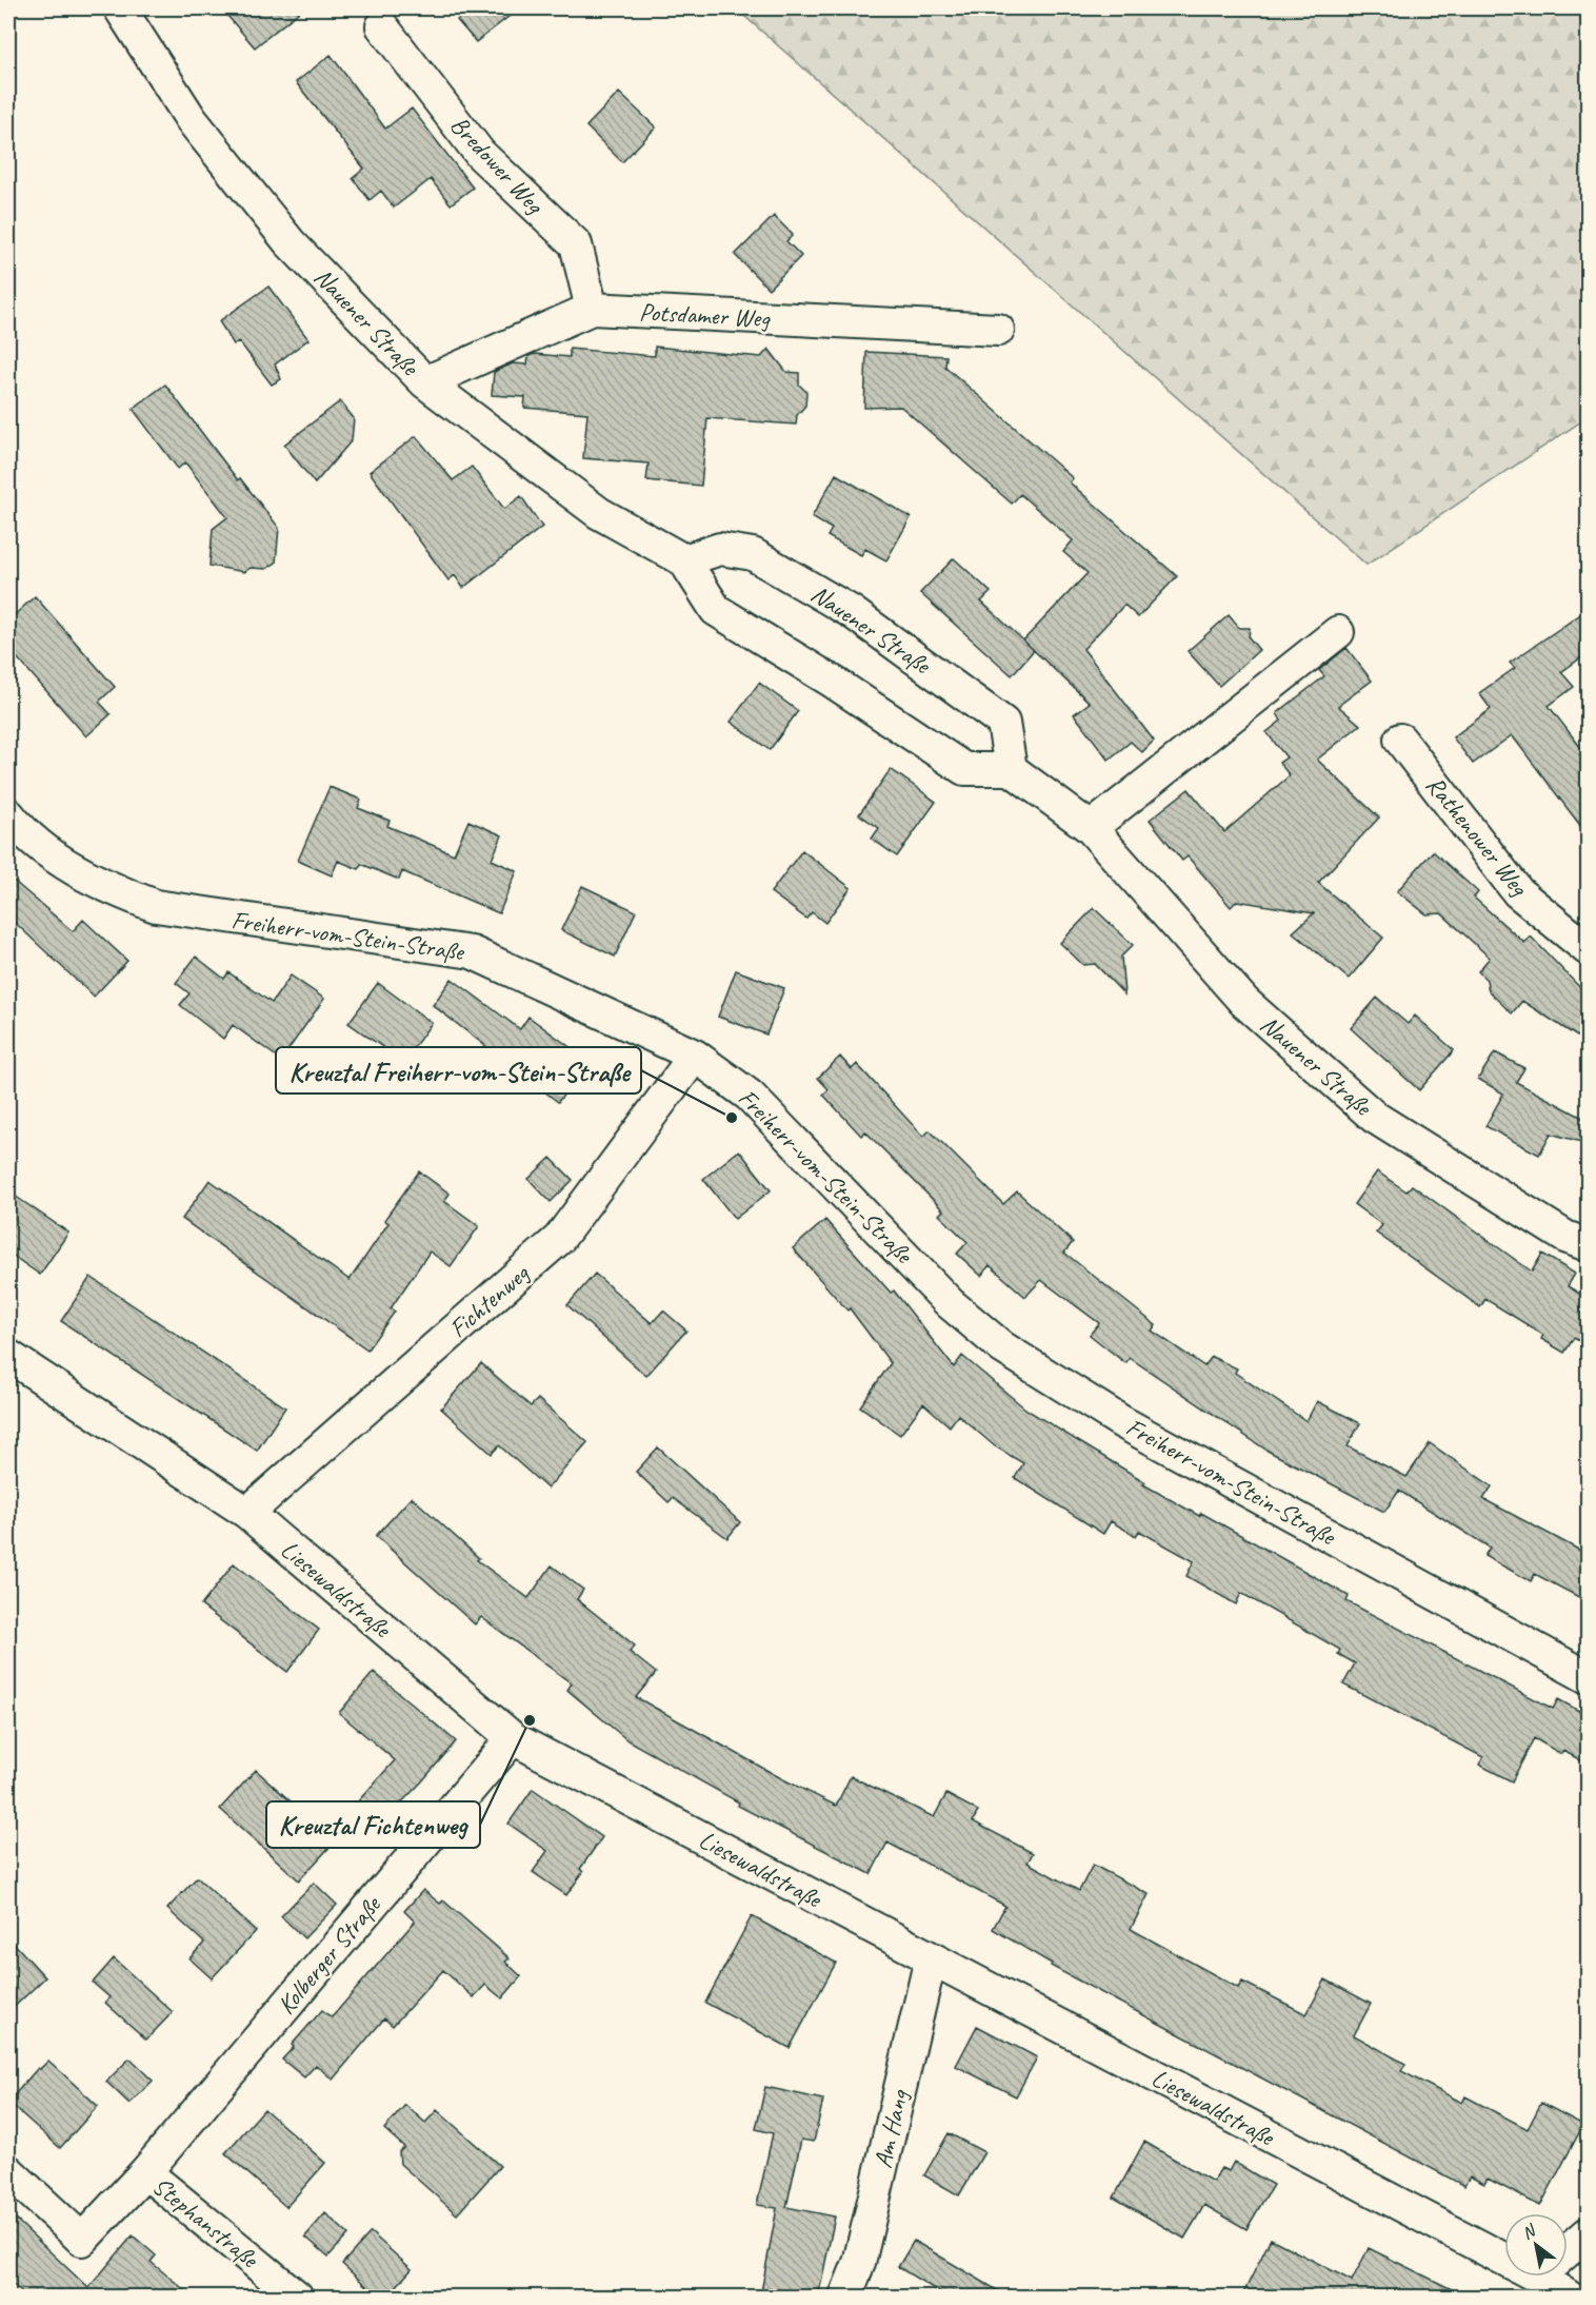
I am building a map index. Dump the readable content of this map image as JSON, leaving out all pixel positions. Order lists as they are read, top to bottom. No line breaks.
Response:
{"streets":{"street":["Bredower Weg","Potsdamer Weg","Nauener Straße","Rathenower Weg","Freiherr-vom-Stein-Straße","Fichtenweg","Liesewaldstraße","Kolberger Straße","Am Hang","Stephanstraße"]},"crossings":[["Bredower Weg","Potsdamer Weg"],["Potsdamer Weg","Nauener Straße"],["Freiherr-vom-Stein-Straße","Fichtenweg"],["Fichtenweg","Liesewaldstraße"],["Liesewaldstraße","Kolberger Straße"],["Liesewaldstraße","Am Hang"],["Kolberger Straße","Stephanstraße"]],"places":["Kreuztal Freiherr-vom-Stein-Straße","Kreuztal Fichtenweg"],"north":"top left"}
